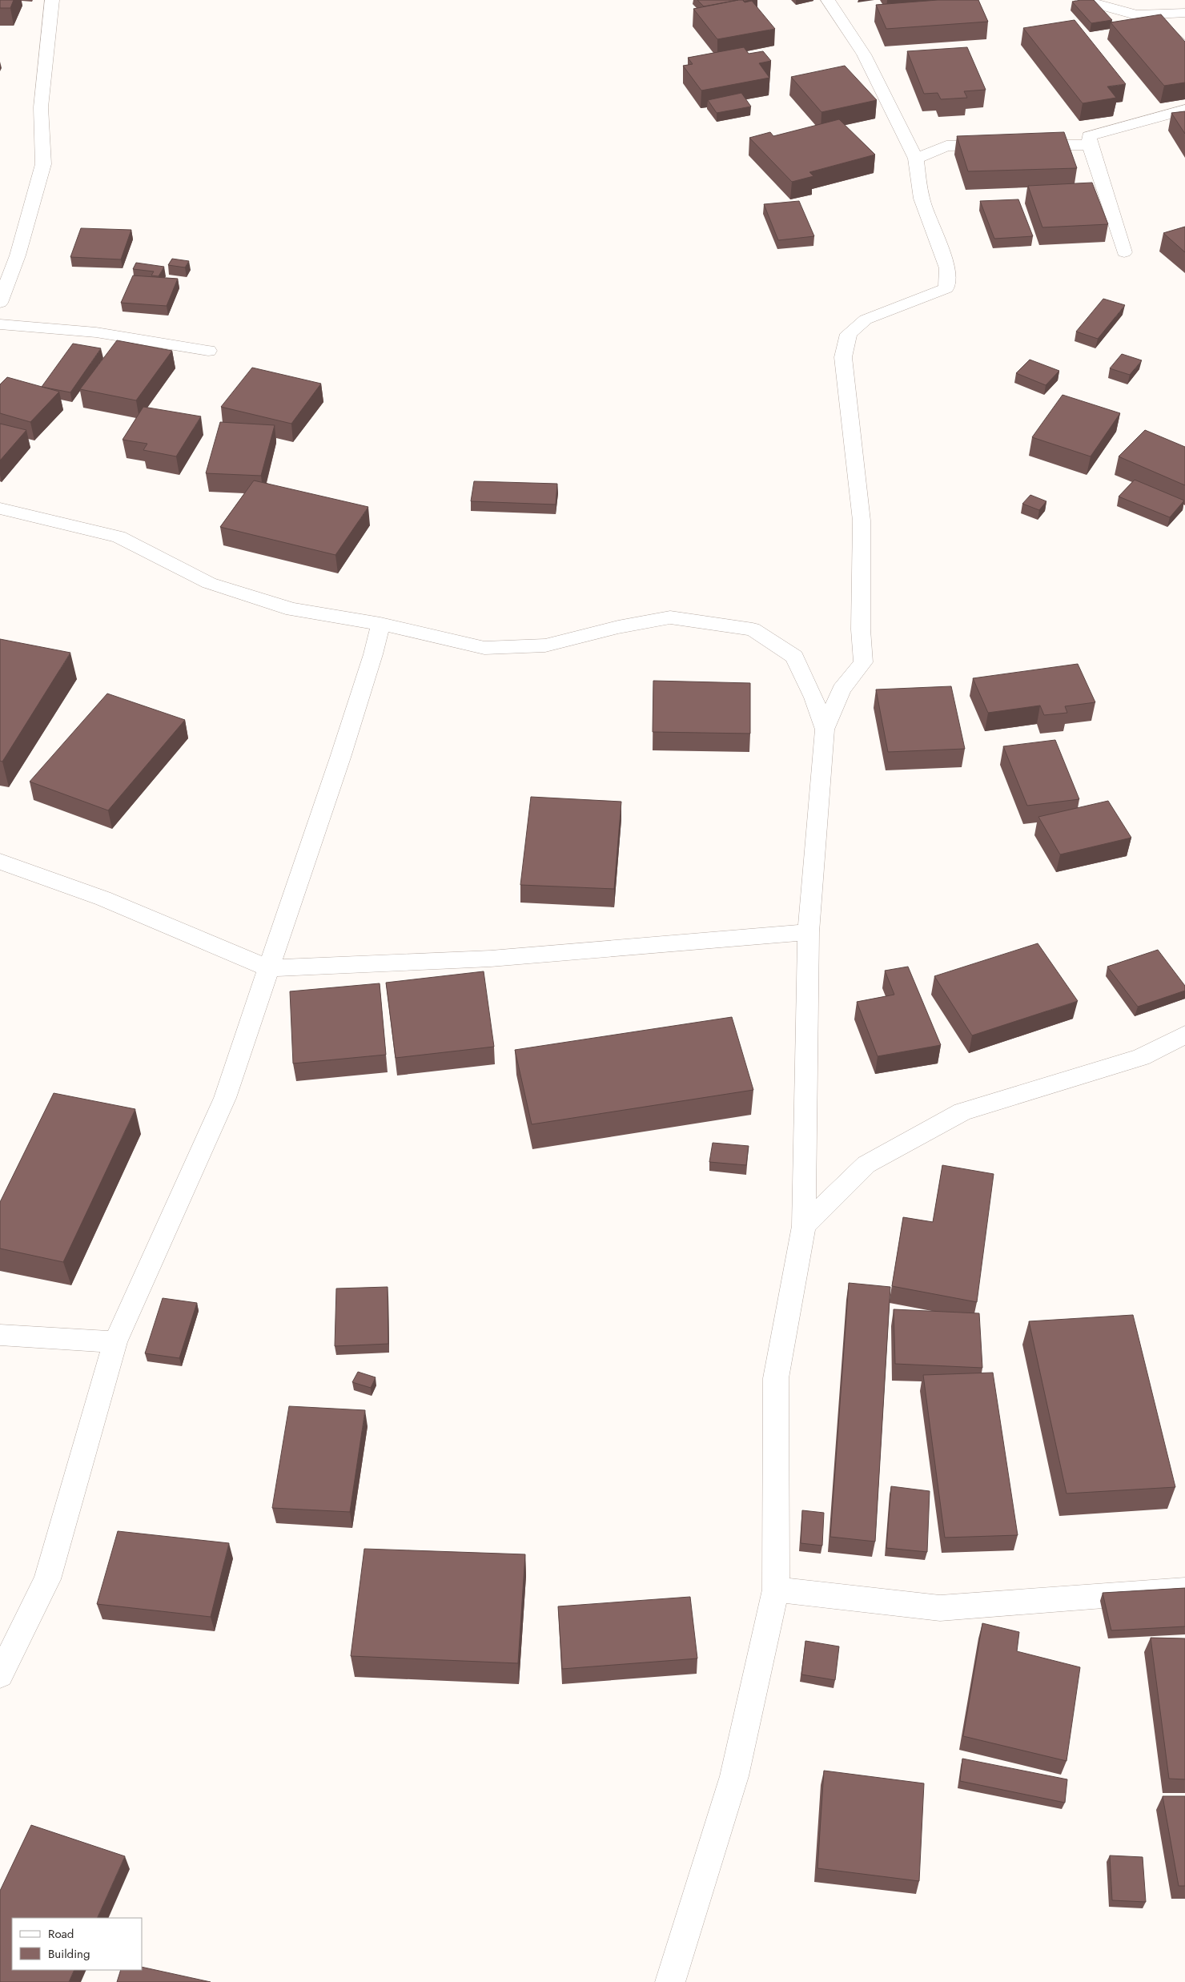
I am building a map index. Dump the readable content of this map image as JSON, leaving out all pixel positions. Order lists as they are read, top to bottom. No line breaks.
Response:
{"legend":["Road","Building"]}
